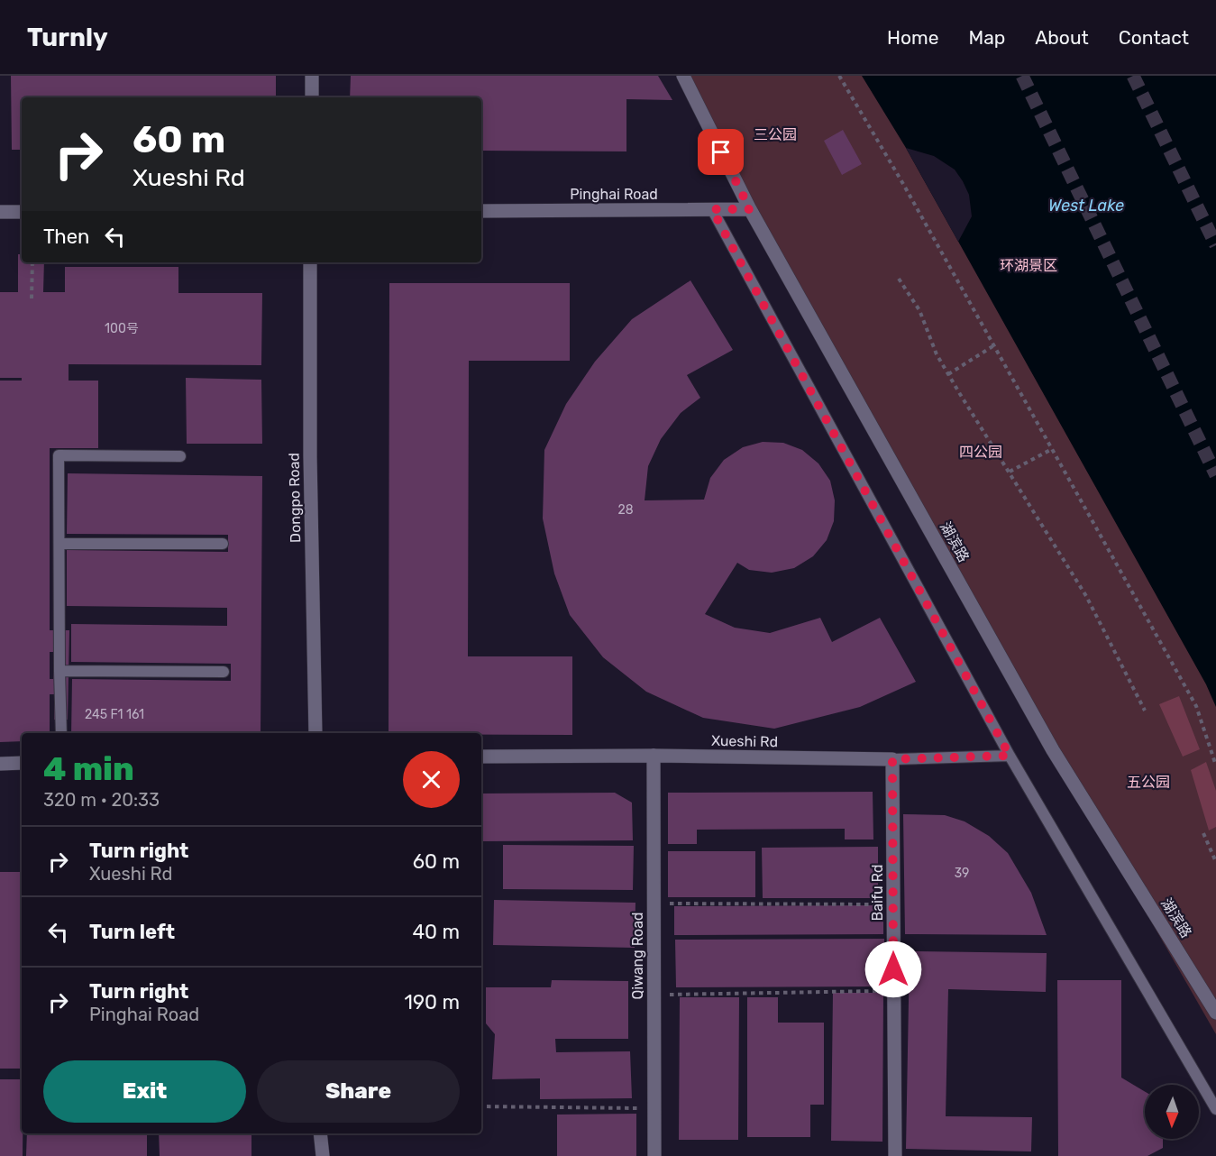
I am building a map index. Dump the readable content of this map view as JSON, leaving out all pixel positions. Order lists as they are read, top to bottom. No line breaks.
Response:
{"streets":{"street":["Pinghai Road","Dongpo Road","湖滨路","Xueshi Rd","Baifu Rd","Qiwang Road"]},"crossings":[["Pinghai Road","湖滨路"],["Xueshi Rd","Baifu Rd"],["Xueshi Rd","Qiwang Road"]],"water":["West Lake"],"parks":["三公园","环湖景区","四公园","五公园"],"house_numbers":["100号","28","245 F1 161","39"],"north":"bottom","page":{"header":"Turnly","nav":["Home","Map","About","Contact"],"turn":["60 m","Xueshi Rd"],"then":"Then","heading":["4 min","320 m · 20:33"],"list":[{"name":"Turn right","note":"Xueshi Rd","value":"60 m"},{"name":"Turn left","value":"40 m"},{"name":"Turn right","note":"Pinghai Road","value":"190 m"}],"buttons":["Exit","Share"]}}
